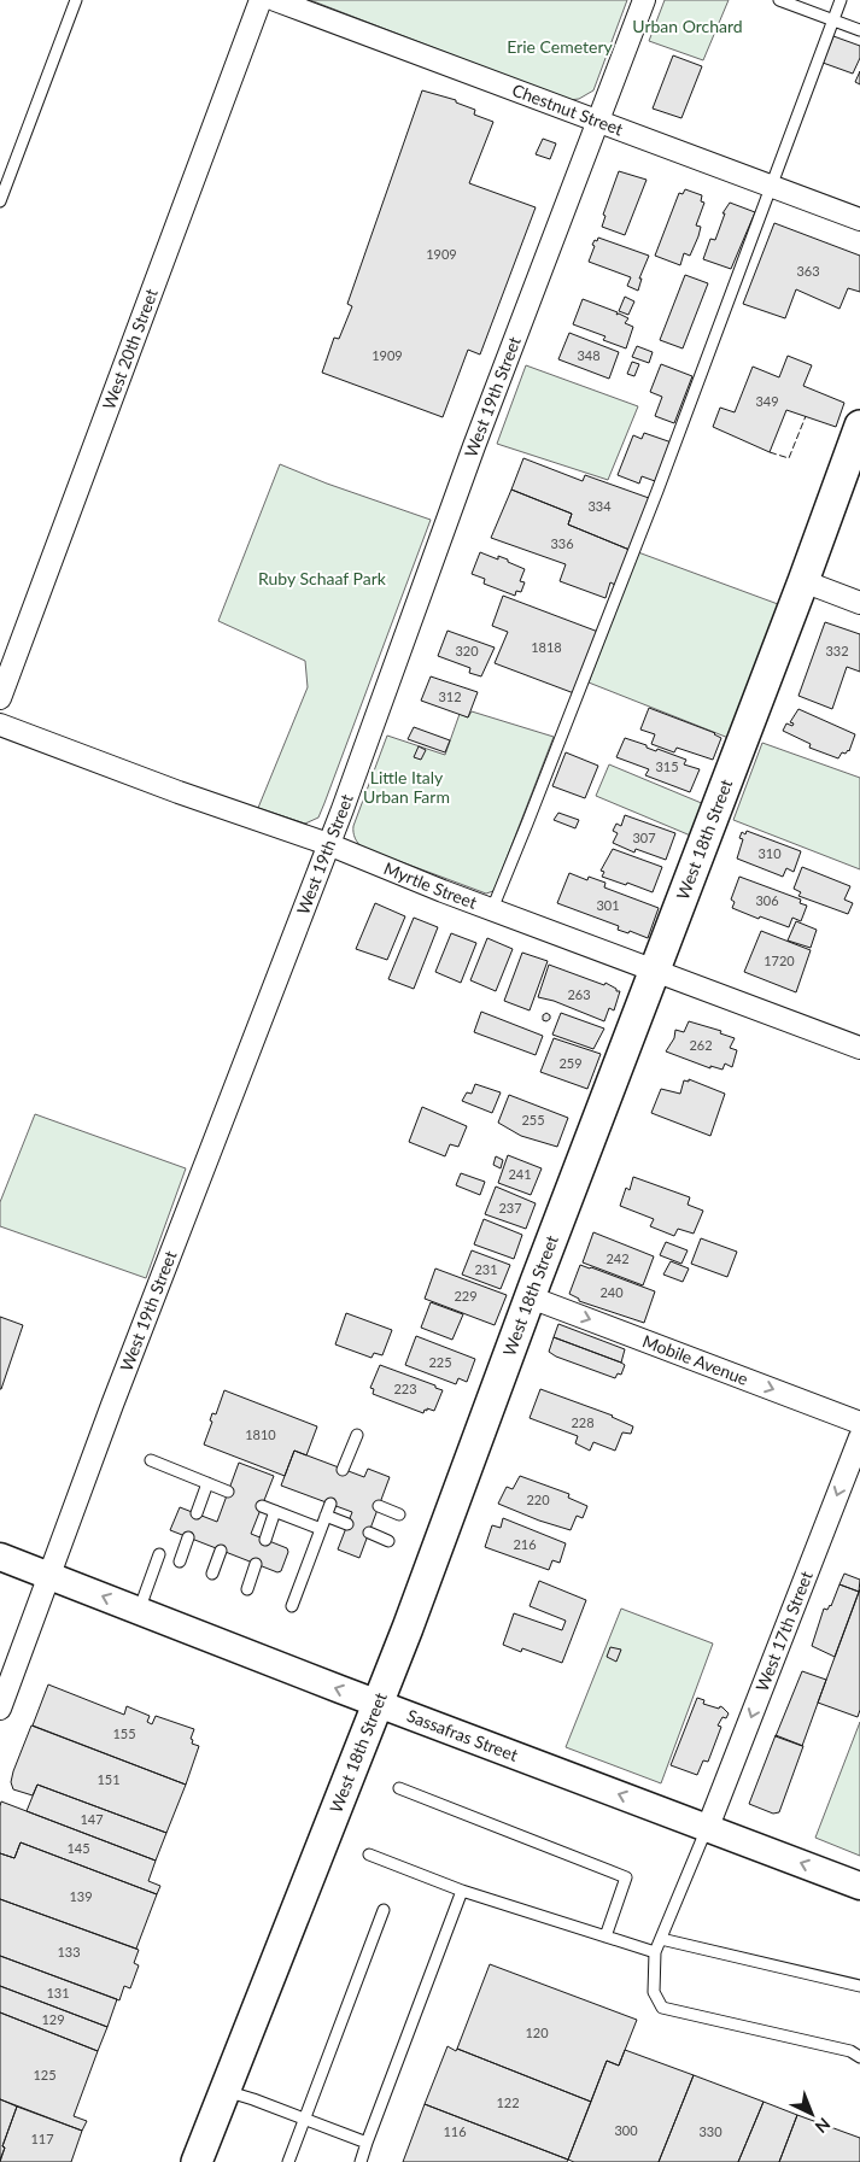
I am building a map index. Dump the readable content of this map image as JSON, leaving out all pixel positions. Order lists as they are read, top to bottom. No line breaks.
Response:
{"streets":{"main road":["West 18th Street"],"street":["Chestnut Street","West 20th Street","West 19th Street","Myrtle Street","Mobile Avenue","West 17th Street","Sassafras Street"]},"crossings":[["Chestnut Street","West 19th Street"],["West 19th Street","Myrtle Street"],["West 19th Street","Sassafras Street"],["West 18th Street","Myrtle Street"],["West 18th Street","Mobile Avenue"],["West 18th Street","Sassafras Street"],["West 17th Street","Sassafras Street"]],"one_way":["Mobile Avenue","West 17th Street","Sassafras Street"],"parks":["Urban Orchard","Erie Cemetery","Ruby Schaaf Park","Little Italy Urban Farm"],"house_numbers":["1909","363","1909","348","349","334","336","1818","320","332","312","315","307","310","306","301","1720","263","262","259","255","241","237","242","231","240","229","225","223","228","1810","220","216","155","151","147","145","139","133","131","129","120","125","122","300","116","330","117"],"north":"bottom right"}
